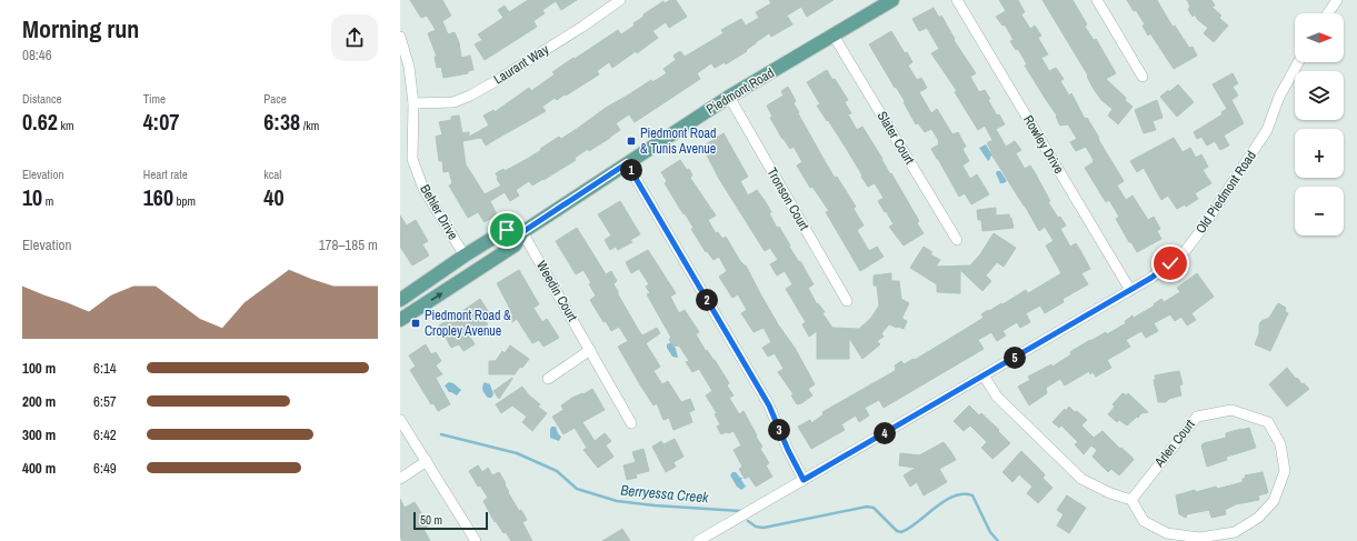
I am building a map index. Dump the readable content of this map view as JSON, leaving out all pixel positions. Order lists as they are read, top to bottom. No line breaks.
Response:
{"streets":{"main road":["Piedmont Road"],"street":["Laurant Way","Slater Court","Rowley Drive","Old Piedmont Road","Tronson Court","Behler Drive","Weedin Court","Arlen Court"]},"crossings":[["Laurant Way","Behler Drive"],["Piedmont Road","Slater Court"],["Piedmont Road","Tronson Court"],["Piedmont Road","Weedin Court"],["Rowley Drive","Old Piedmont Road"]],"water":["Berryessa Creek"],"places":{"transit":["Piedmont Road & Tunis Avenue","Piedmont Road & Cropley Avenue"]},"scale_bar":"50 m","north":"right","page":{"heading":["Morning run","08:46"],"map_buttons":["+","−"],"stats":[["Distance","0.62 km"],["Time","4:07"],["Pace","6:38 /km"],["Elevation","10 m"],["Heart rate","160 bpm"],["kcal","40"]],"pins":["1","2","5","3","4"],"chart":["Elevation","178–185 m"],"list":[{"name":"100 m","note":"6:14"},{"name":"200 m","note":"6:57"},{"name":"300 m","note":"6:42"},{"name":"400 m","note":"6:49"}],"scale":"50 m"}}
